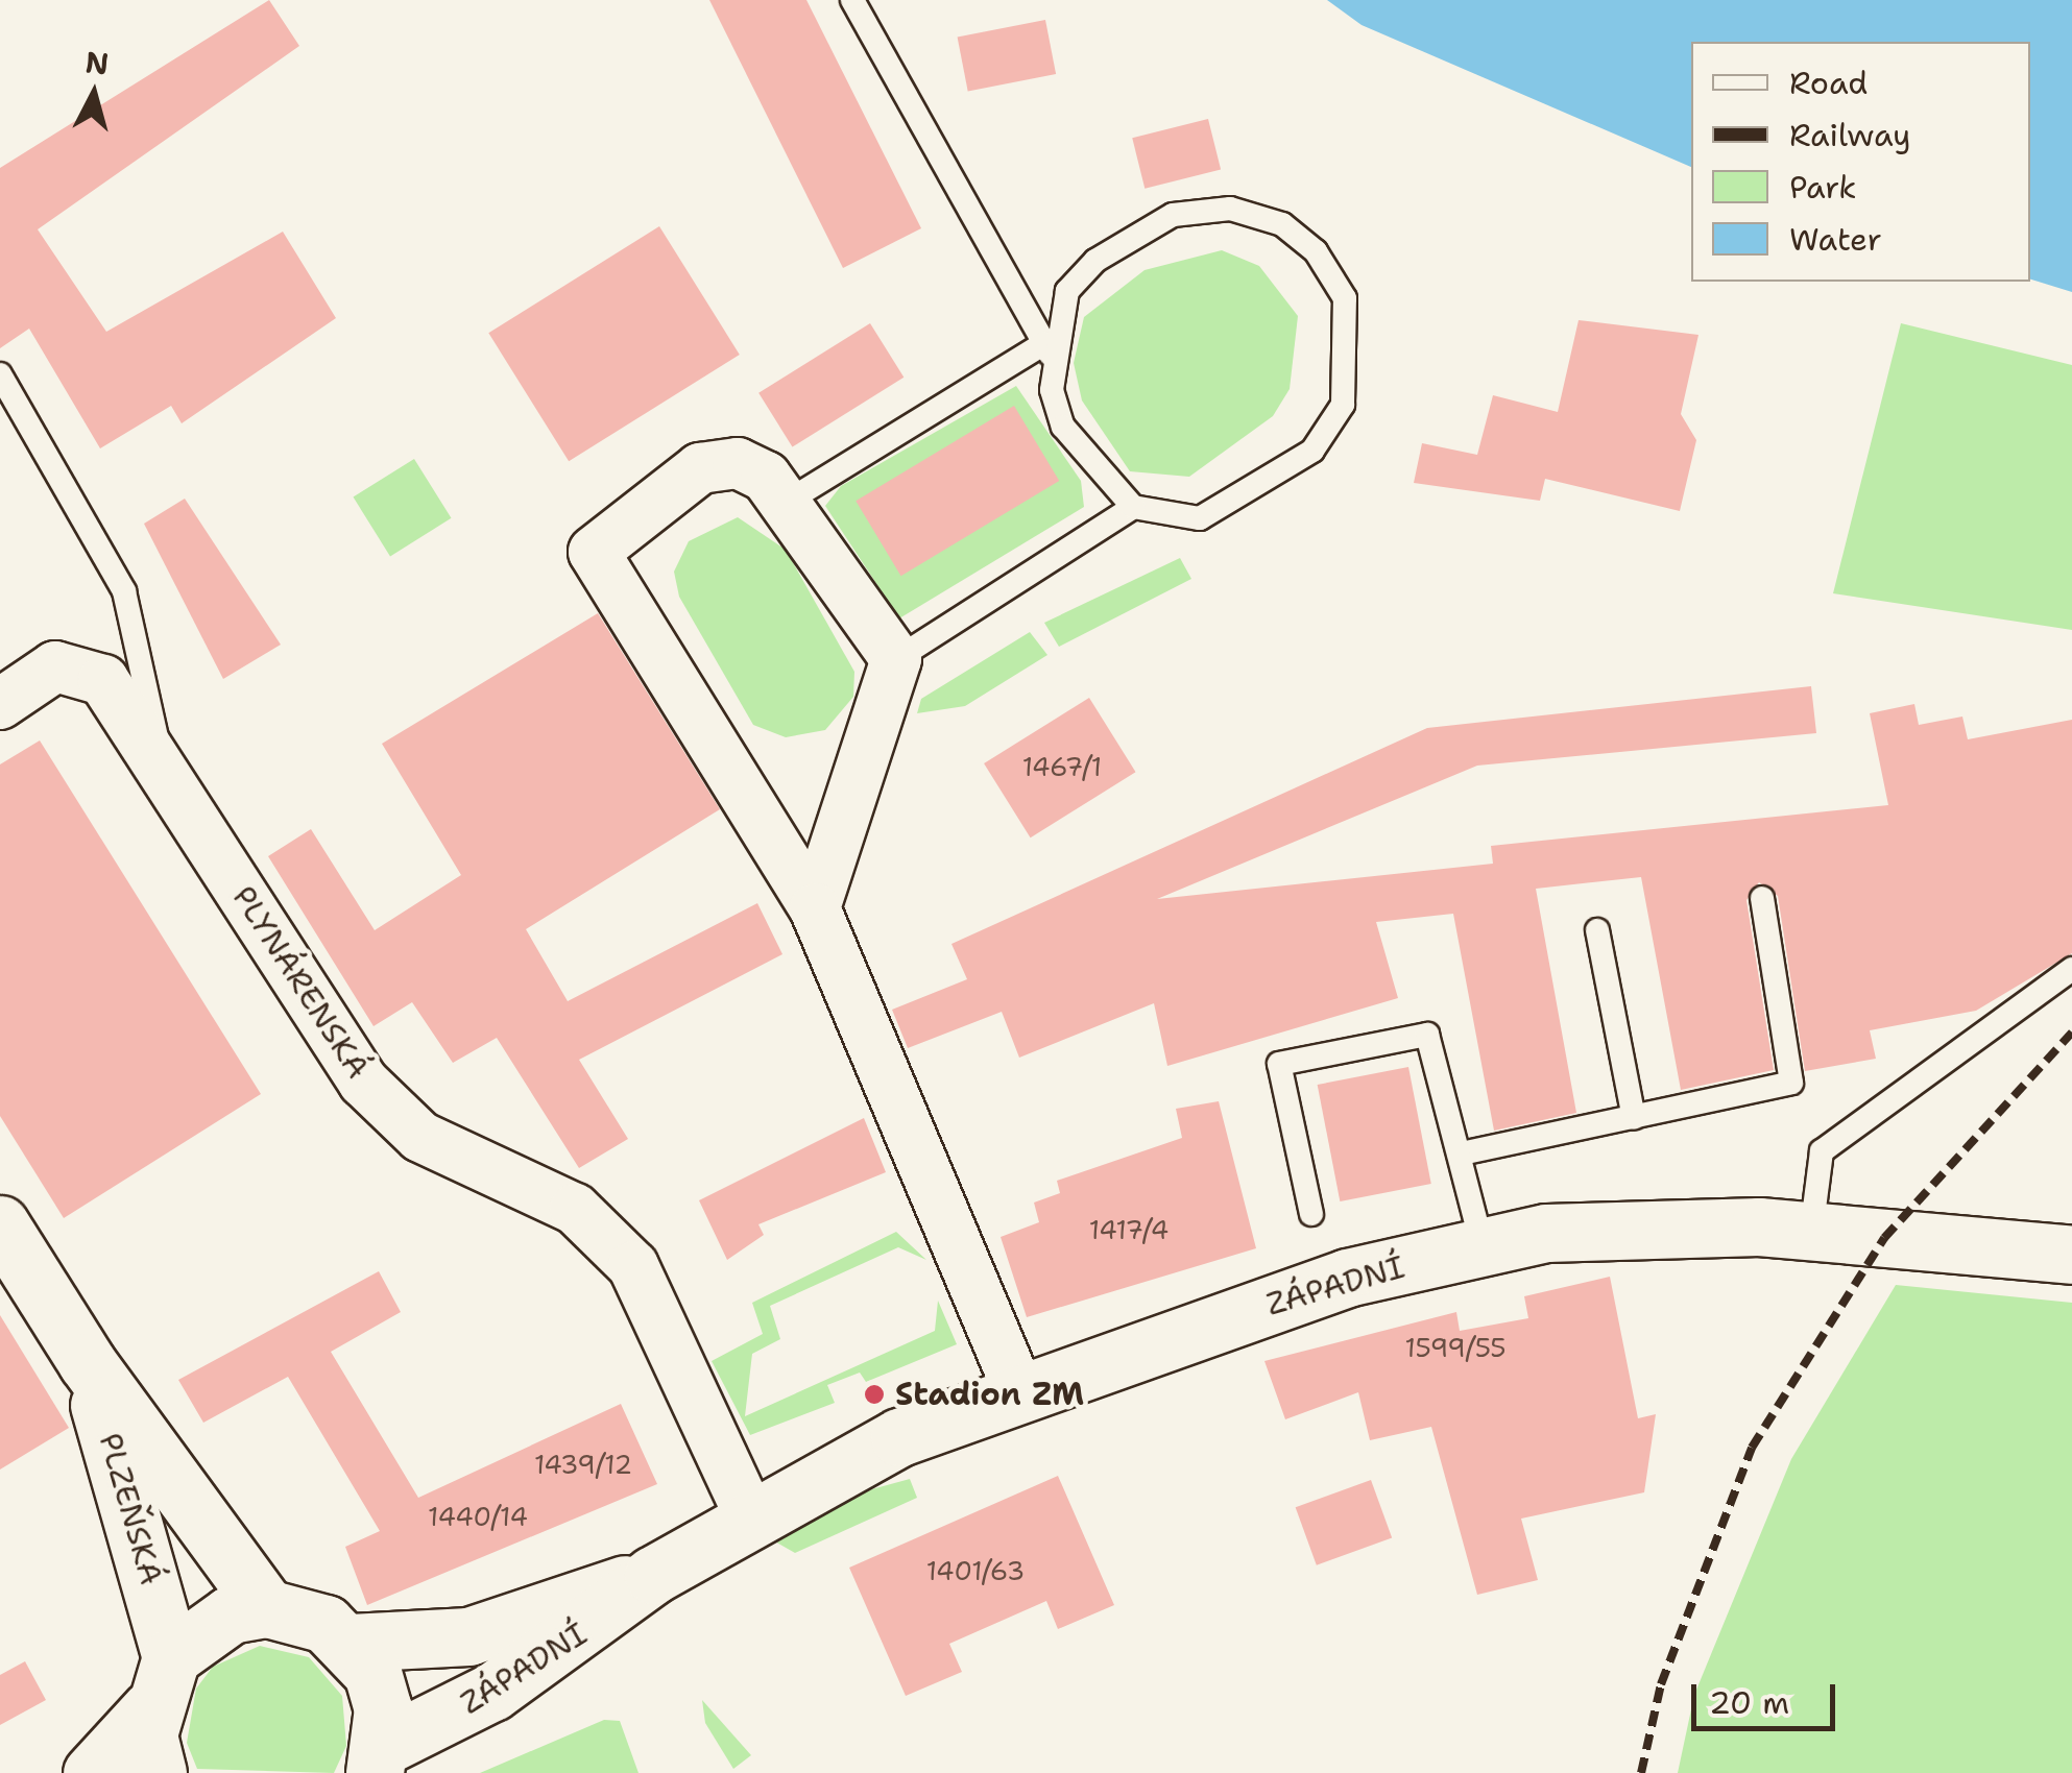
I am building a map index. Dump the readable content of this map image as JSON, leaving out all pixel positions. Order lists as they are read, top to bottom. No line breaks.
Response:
{"streets":{"street":["PLYNÁRENSKÁ","ZÁPADNÍ","PLZEŇSKÁ"]},"crossings":[["PLYNÁRENSKÁ","ZÁPADNÍ"]],"places":["Stadion ZM"],"house_numbers":["1467/1","1417/4","1599/55","1439/12","1440/14","1401/63"],"legend":["Road","Railway","Park","Water"],"scale_bar":"20 m","north":"top"}
